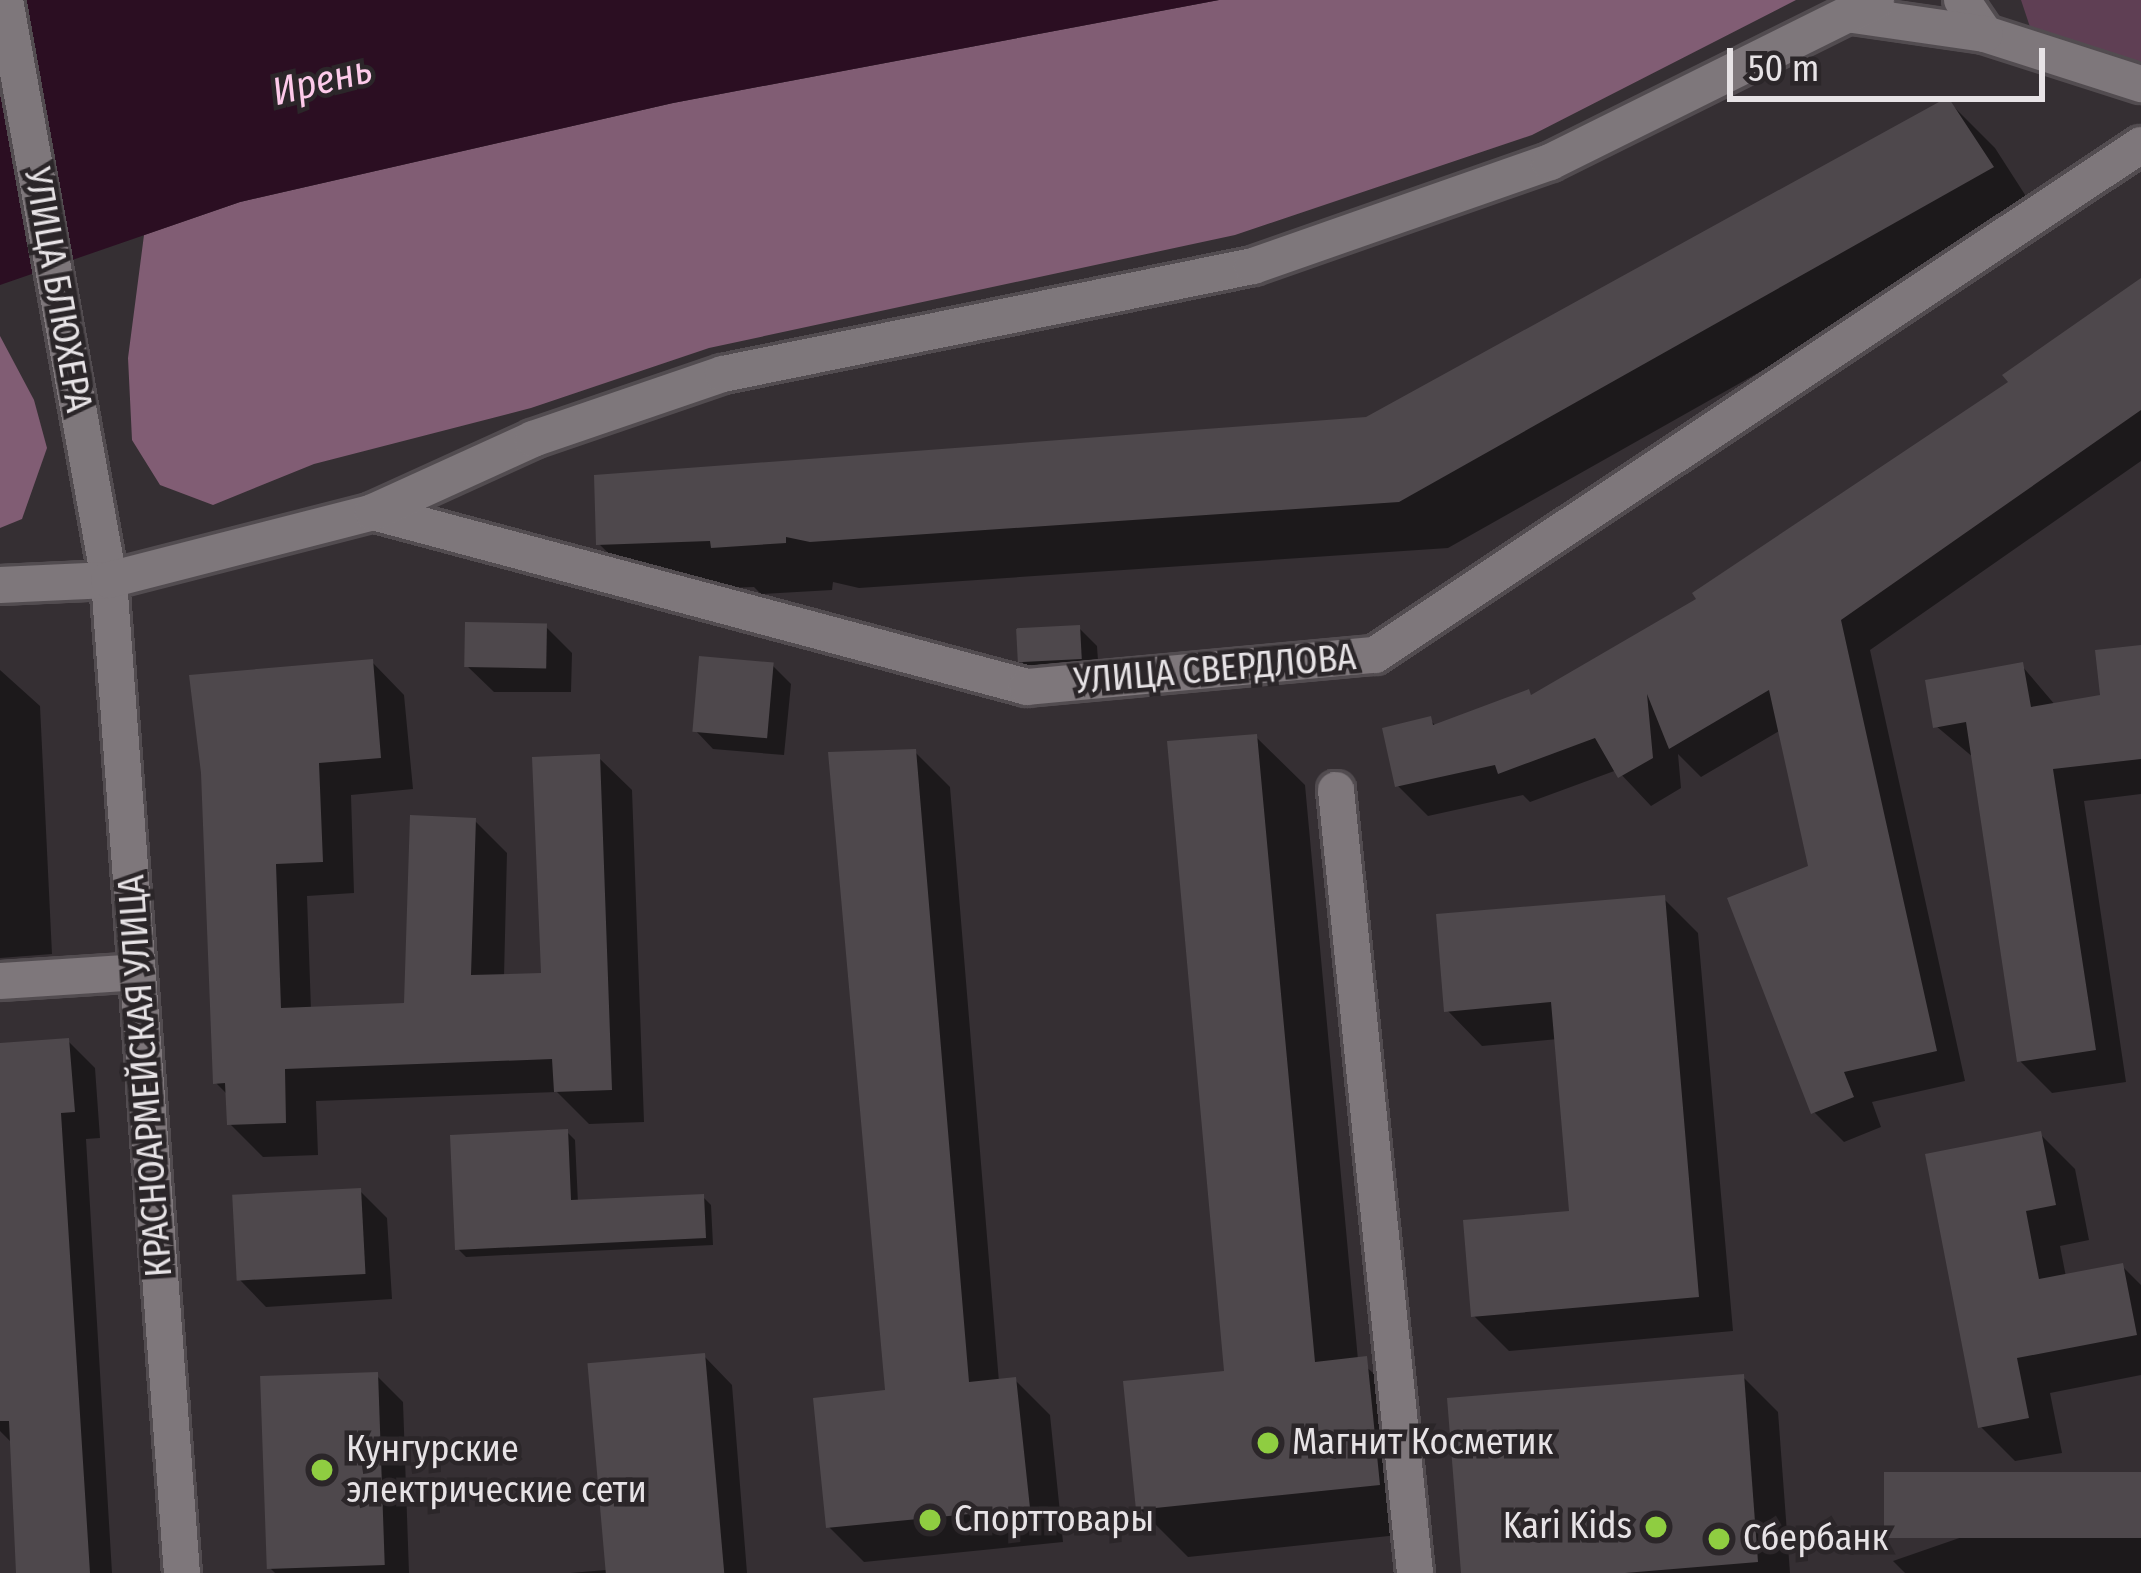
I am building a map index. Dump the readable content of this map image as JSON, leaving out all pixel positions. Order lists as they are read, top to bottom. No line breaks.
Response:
{"streets":{"street":["УЛИЦА БЛЮХЕРА","УЛИЦА СВЕРДЛОВА","КРАСНОАРМЕЙСКАЯ УЛИЦА"]},"crossings":[["УЛИЦА БЛЮХЕРА","УЛИЦА СВЕРДЛОВА"],["УЛИЦА БЛЮХЕРА","КРАСНОАРМЕЙСКАЯ УЛИЦА"],["УЛИЦА СВЕРДЛОВА","КРАСНОАРМЕЙСКАЯ УЛИЦА"]],"water":["Ирень"],"places":["Магнит Косметик","Кунгурские электрические сети","Спорттовары","Kari Kids","Сбербанк"],"scale_bar":"50 m"}
